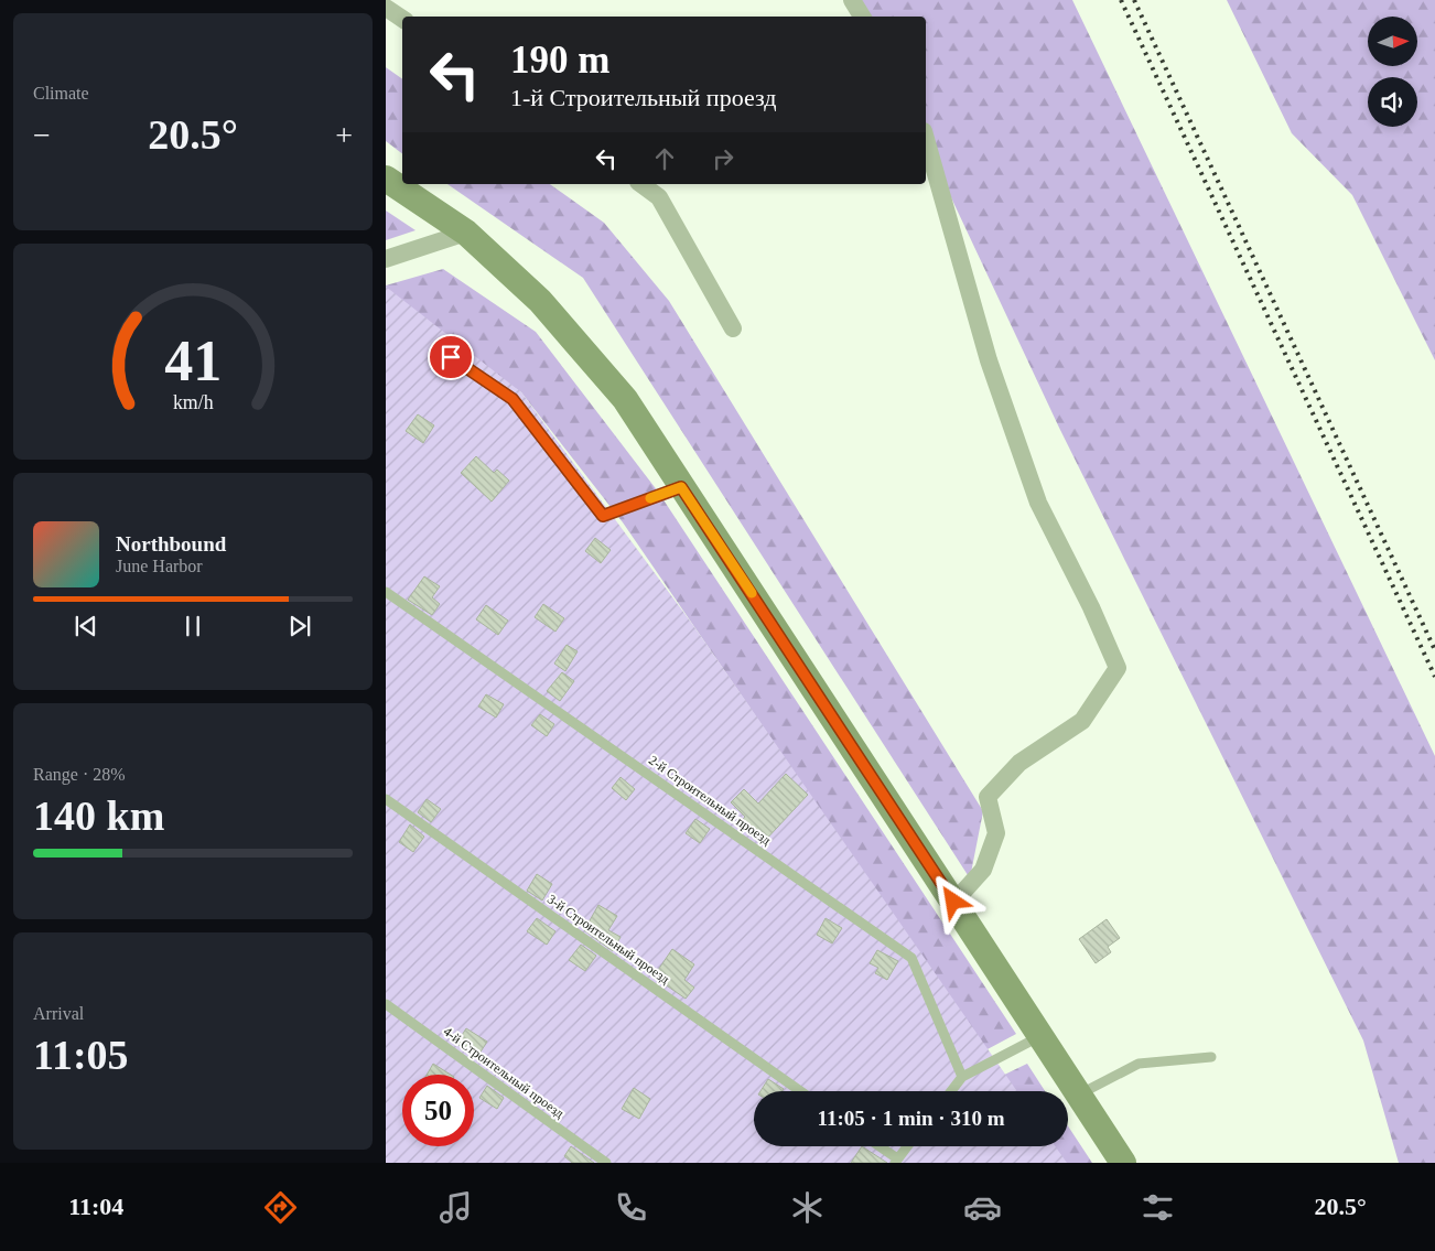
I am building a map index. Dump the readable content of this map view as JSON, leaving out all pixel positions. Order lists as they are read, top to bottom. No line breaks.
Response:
{"streets":{"lane":["2-й Строительный проезд","3-й Строительный проезд","4-й Строительный проезд"]},"north":"right","page":{"tile":["Climate",["Range · 28%","140 km"],["Arrival","11:05"]],"turn":["190 m","1-й Строительный проезд"],"heat":["−","20.5°","+"],"song":["Northbound","June Harbor"],"limit":"50","trip":"11:05 · 1 min · 310 m","tabs":["11:04","20.5°"],"gauge":["41","km/h"]}}
